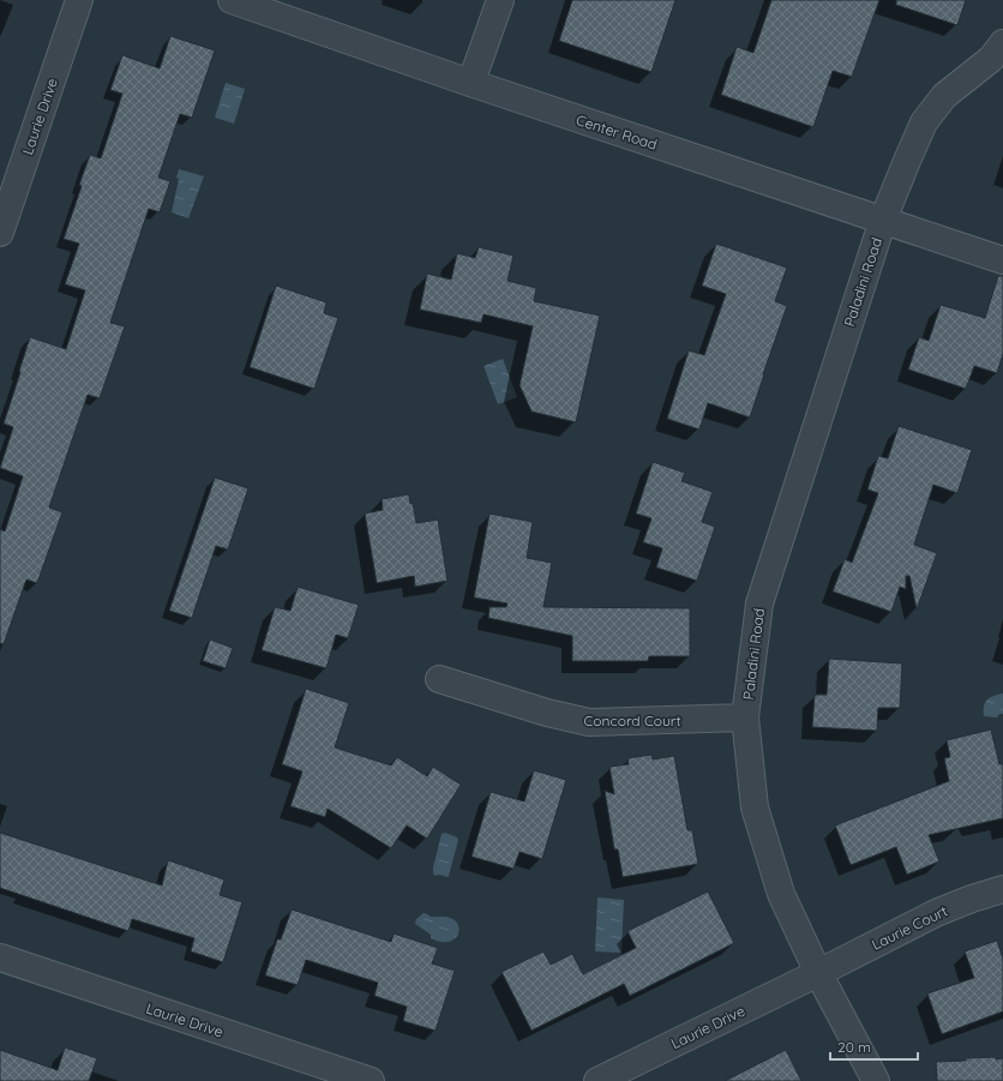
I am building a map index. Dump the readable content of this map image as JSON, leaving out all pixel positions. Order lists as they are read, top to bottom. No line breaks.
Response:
{"streets":{"street":["Laurie Drive","Center Road","Paladini Road","Concord Court","Laurie Court"]},"crossings":[["Laurie Drive","Paladini Road"],["Laurie Drive","Laurie Court"],["Center Road","Paladini Road"],["Paladini Road","Concord Court"],["Paladini Road","Laurie Court"]],"scale_bar":"20 m"}
